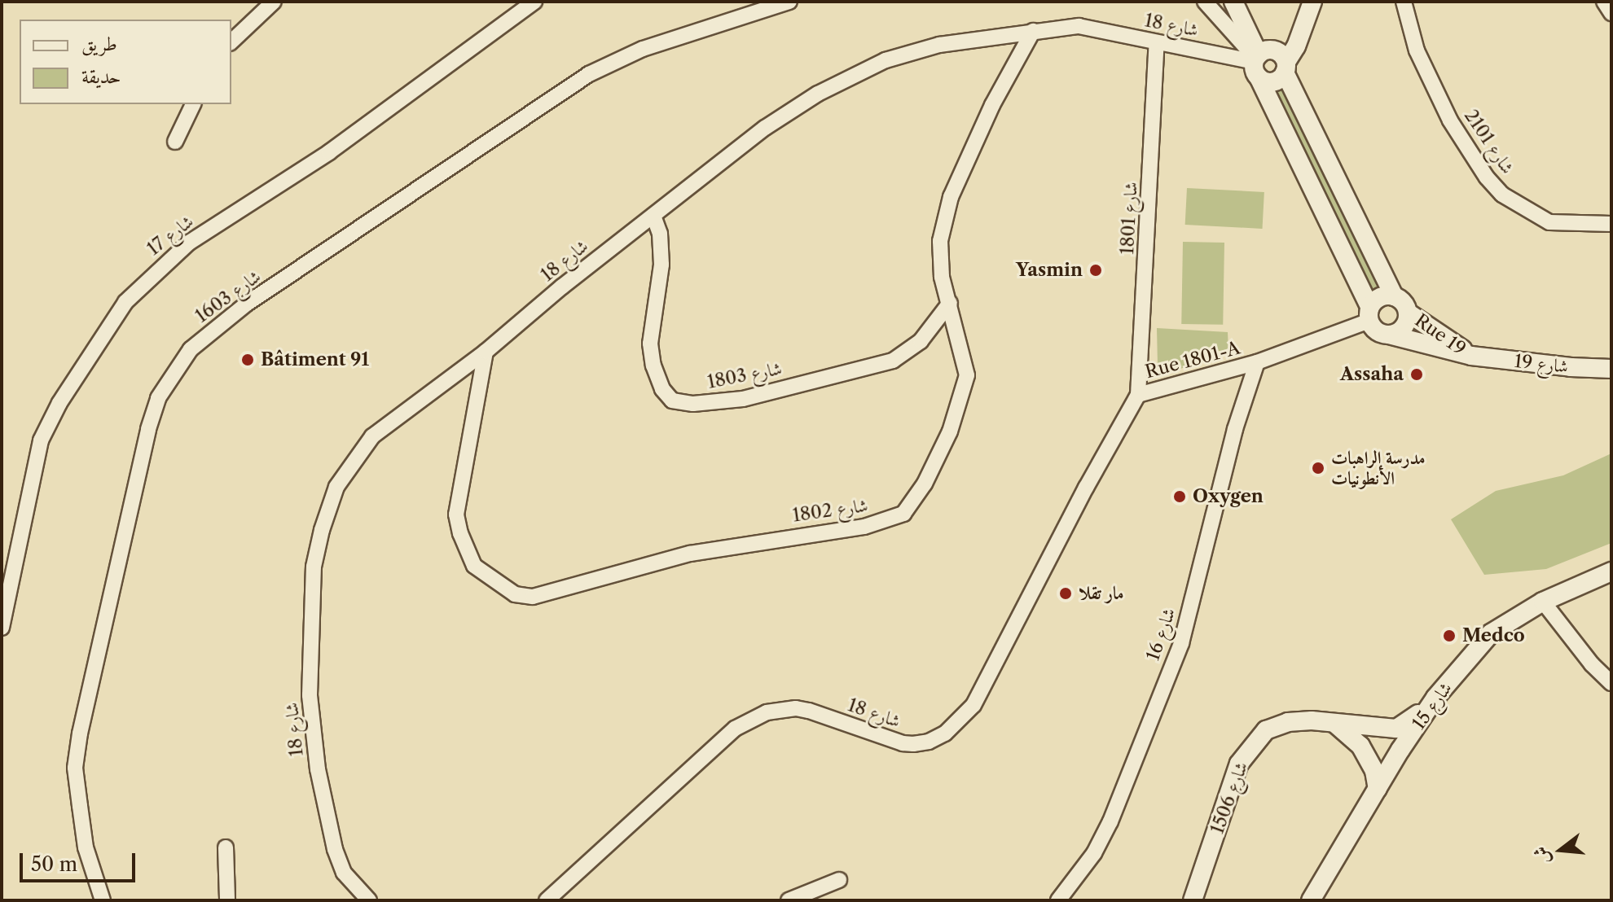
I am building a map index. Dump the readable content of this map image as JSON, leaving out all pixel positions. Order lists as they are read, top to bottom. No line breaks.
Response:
{"streets":{"street":["شارع 18","شارع 2101","شارع 1801","شارع 17","شارع 1603","Rue 19","Rue 1801-A","شارع 19","شارع 1803","شارع 1802","شارع 16","شارع 15","شارع 1506"]},"crossings":[["شارع 18","شارع 1801"],["شارع 18","Rue 1801-A"],["شارع 18","شارع 1803"],["شارع 18","شارع 1802"],["شارع 1801","Rue 1801-A"],["Rue 19","Rue 1801-A"],["Rue 19","شارع 19"],["Rue 1801-A","شارع 16"],["شارع 1803","شارع 1802"],["شارع 15","شارع 1506"]],"places":["Yasmin","Bâtiment 91","Assaha","مدرسة الراهبات الأنطونيات","Oxygen","مار تقلا","Medco"],"legend":["طريق","حديقة"],"scale_bar":"50 m","north":"left"}
